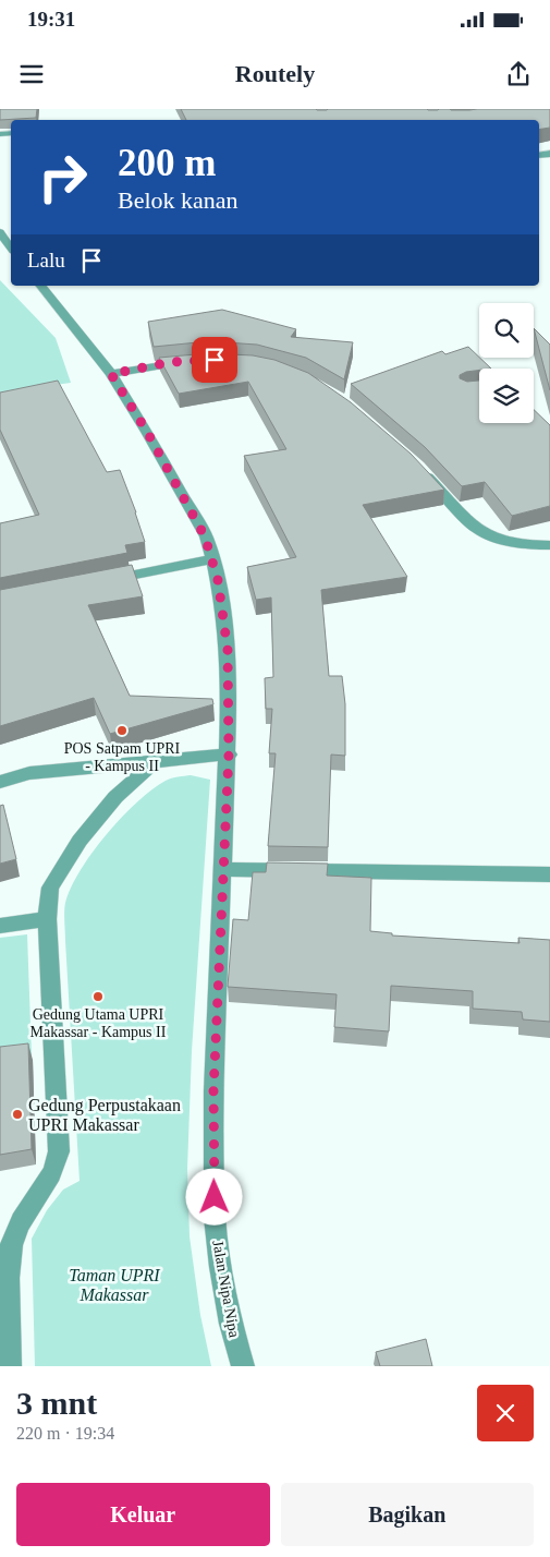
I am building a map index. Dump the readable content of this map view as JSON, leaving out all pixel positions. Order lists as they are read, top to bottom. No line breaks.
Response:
{"streets":{"street":["Jalan Nipa Nipa"]},"parks":["Taman UPRI Makassar"],"places":["POS Satpam UPRI - Kampus II","Gedung Utama UPRI Makassar - Kampus II","Gedung Perpustakaan UPRI Makassar"],"page":{"status":"19:31","header":"Routely","turn":["200 m","Belok kanan"],"then":"Lalu","heading":["3 mnt","220 m · 19:34"],"buttons":["Keluar","Bagikan"]}}
